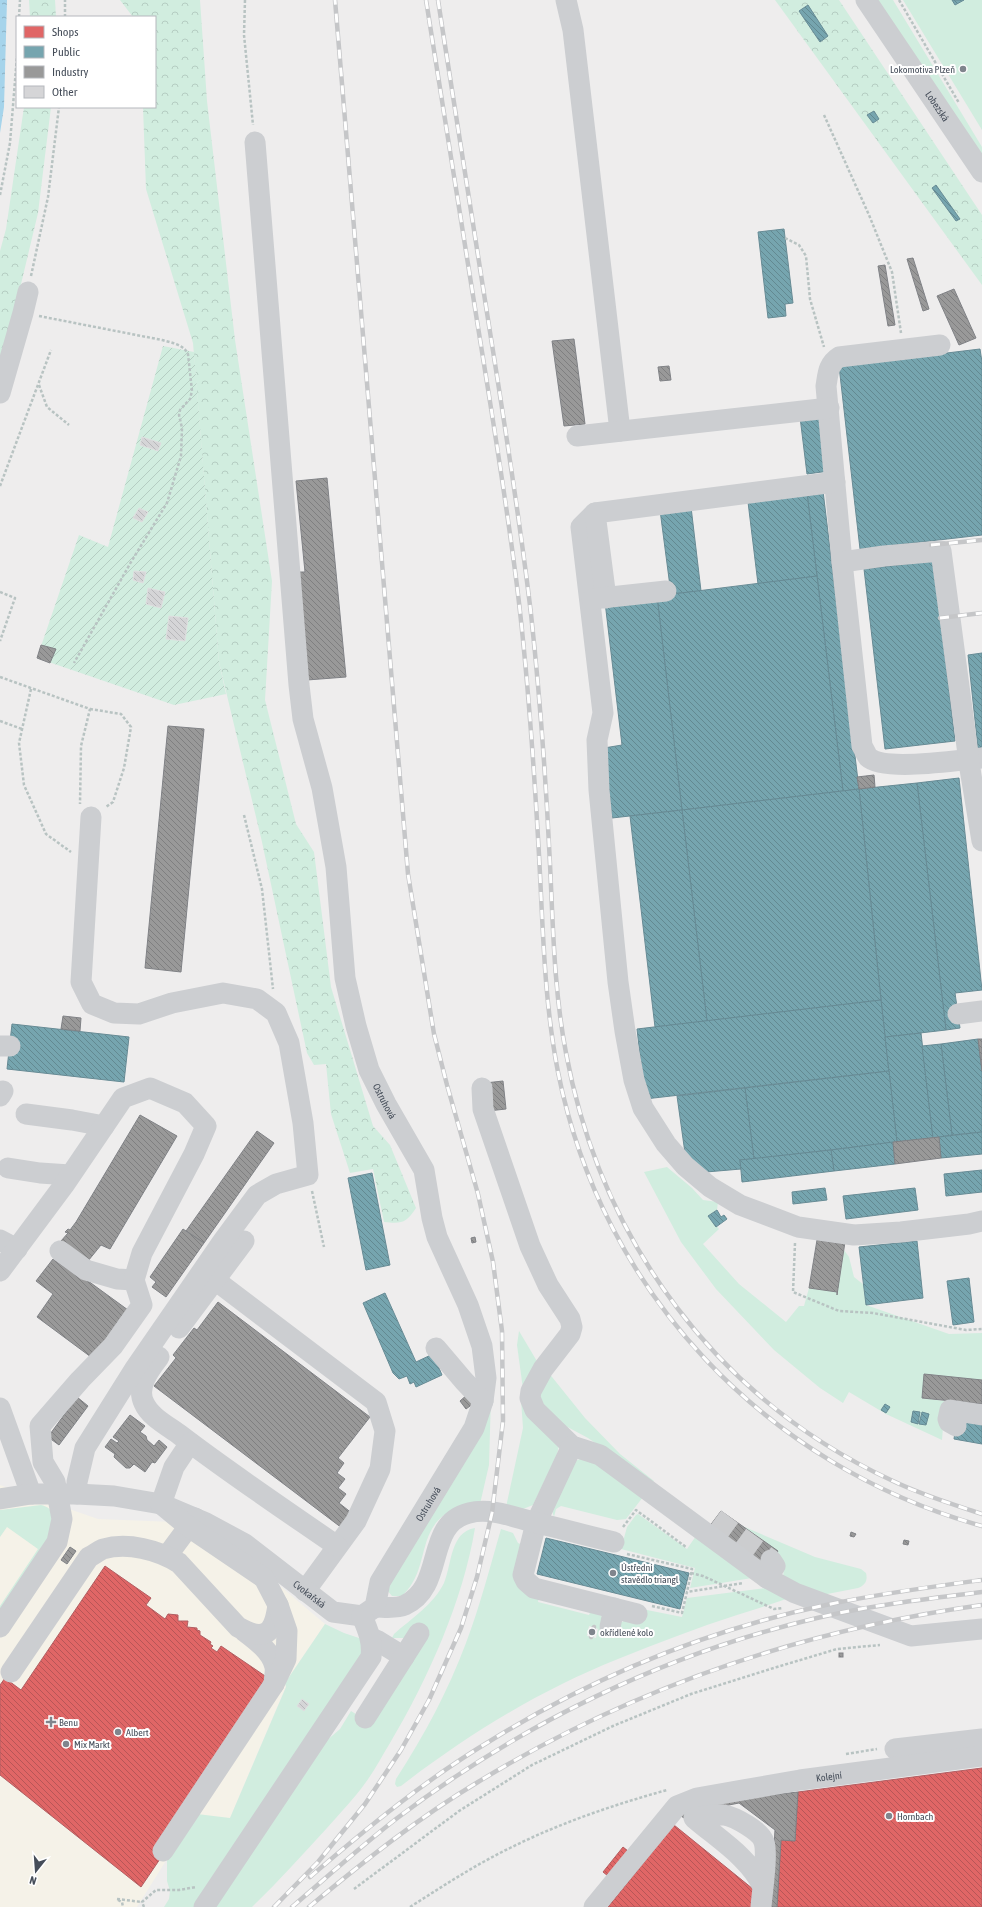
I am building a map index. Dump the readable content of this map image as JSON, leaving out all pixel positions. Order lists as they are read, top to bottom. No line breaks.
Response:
{"streets":{"street":["Lobezská","Ostruhová","Cvokařská","Kolejní"]},"crossings":[["Ostruhová","Cvokařská"]],"places":{"other":["Lokomotiva Plzeň","Ústřední stavědlo triangl","okřídlené kolo","Albert","Mix Markt","Hornbach"],"health":["Benu"]},"legend":["Shops","Public","Industry","Other"],"north":"bottom"}
